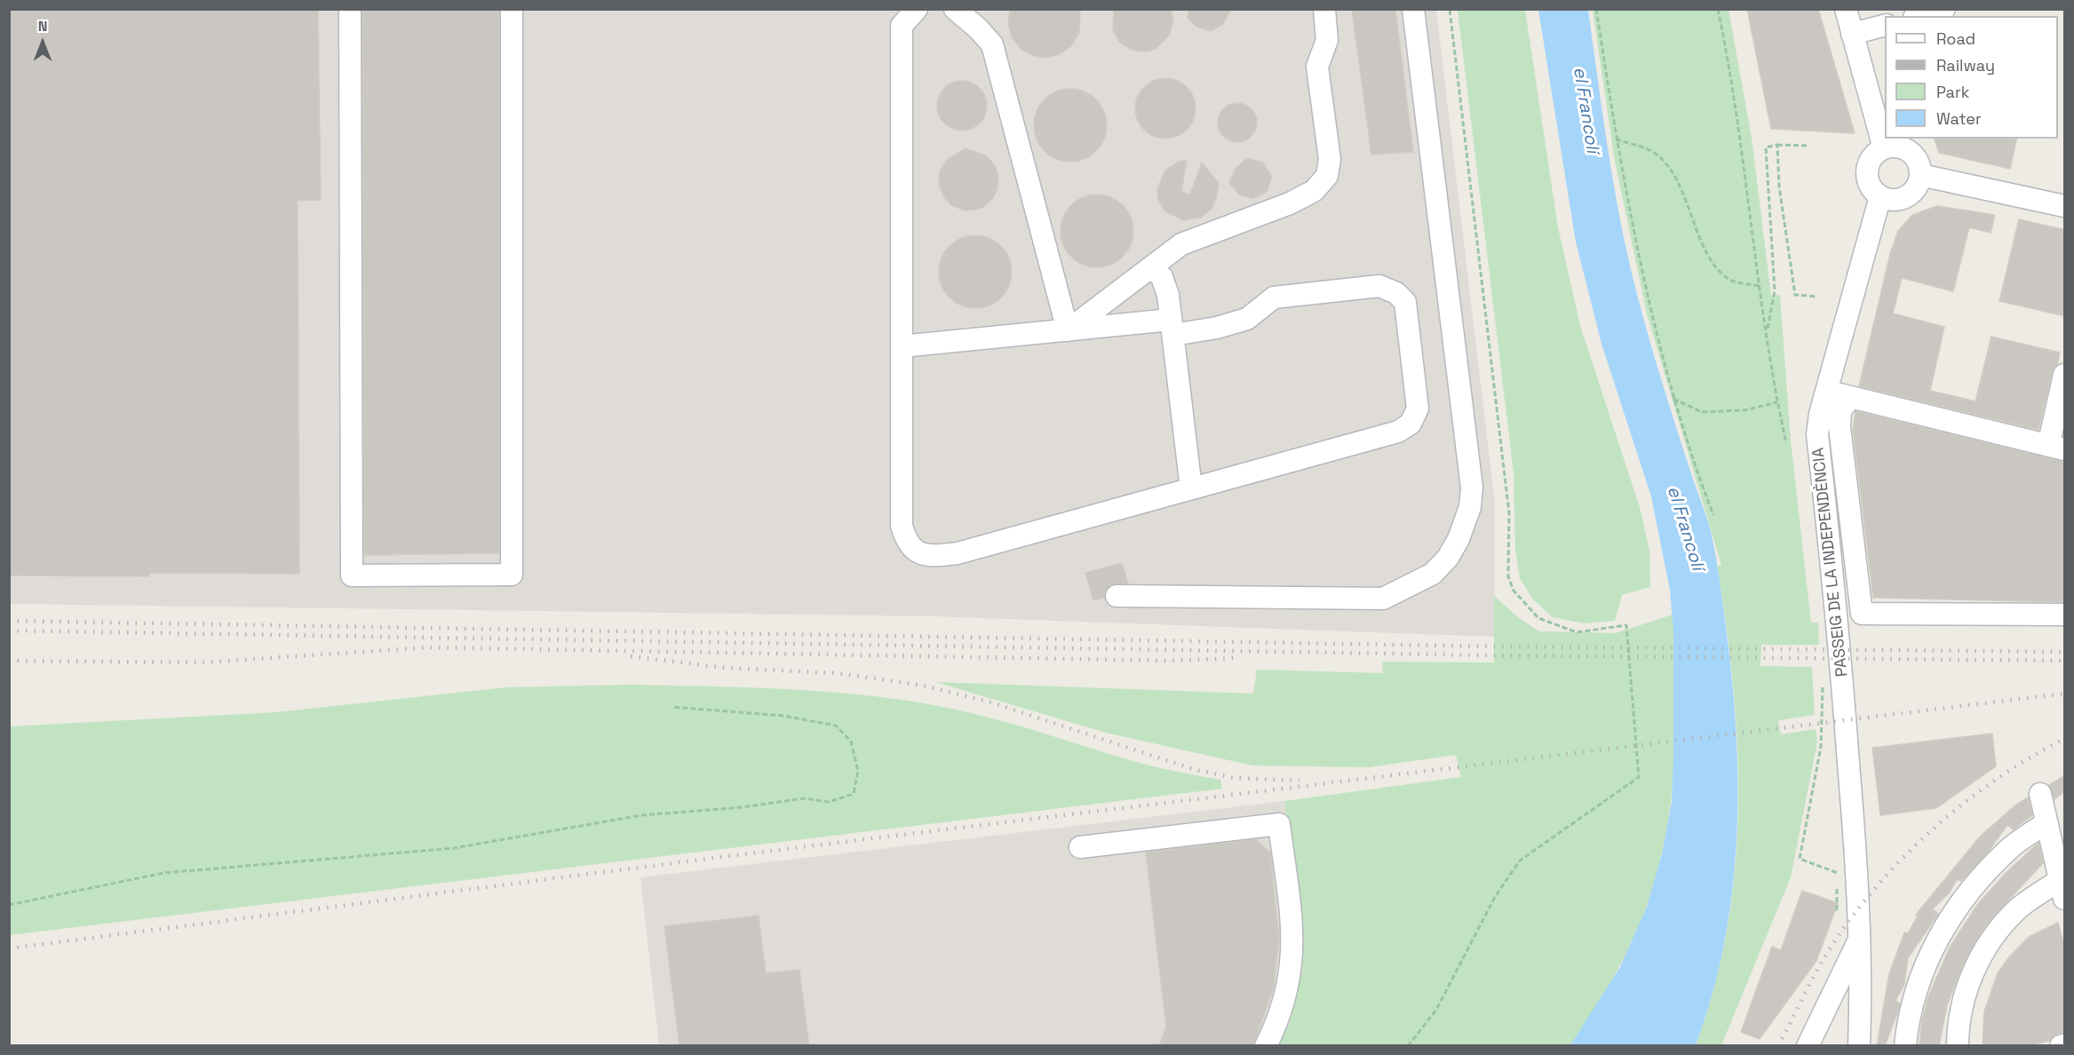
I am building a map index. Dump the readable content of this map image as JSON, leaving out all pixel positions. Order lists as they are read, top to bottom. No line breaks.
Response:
{"streets":{"street":["PASSEIG DE LA INDEPENDÈNCIA"]},"water":["el Francolí"],"legend":["Road","Railway","Park","Water"],"north":"top"}
